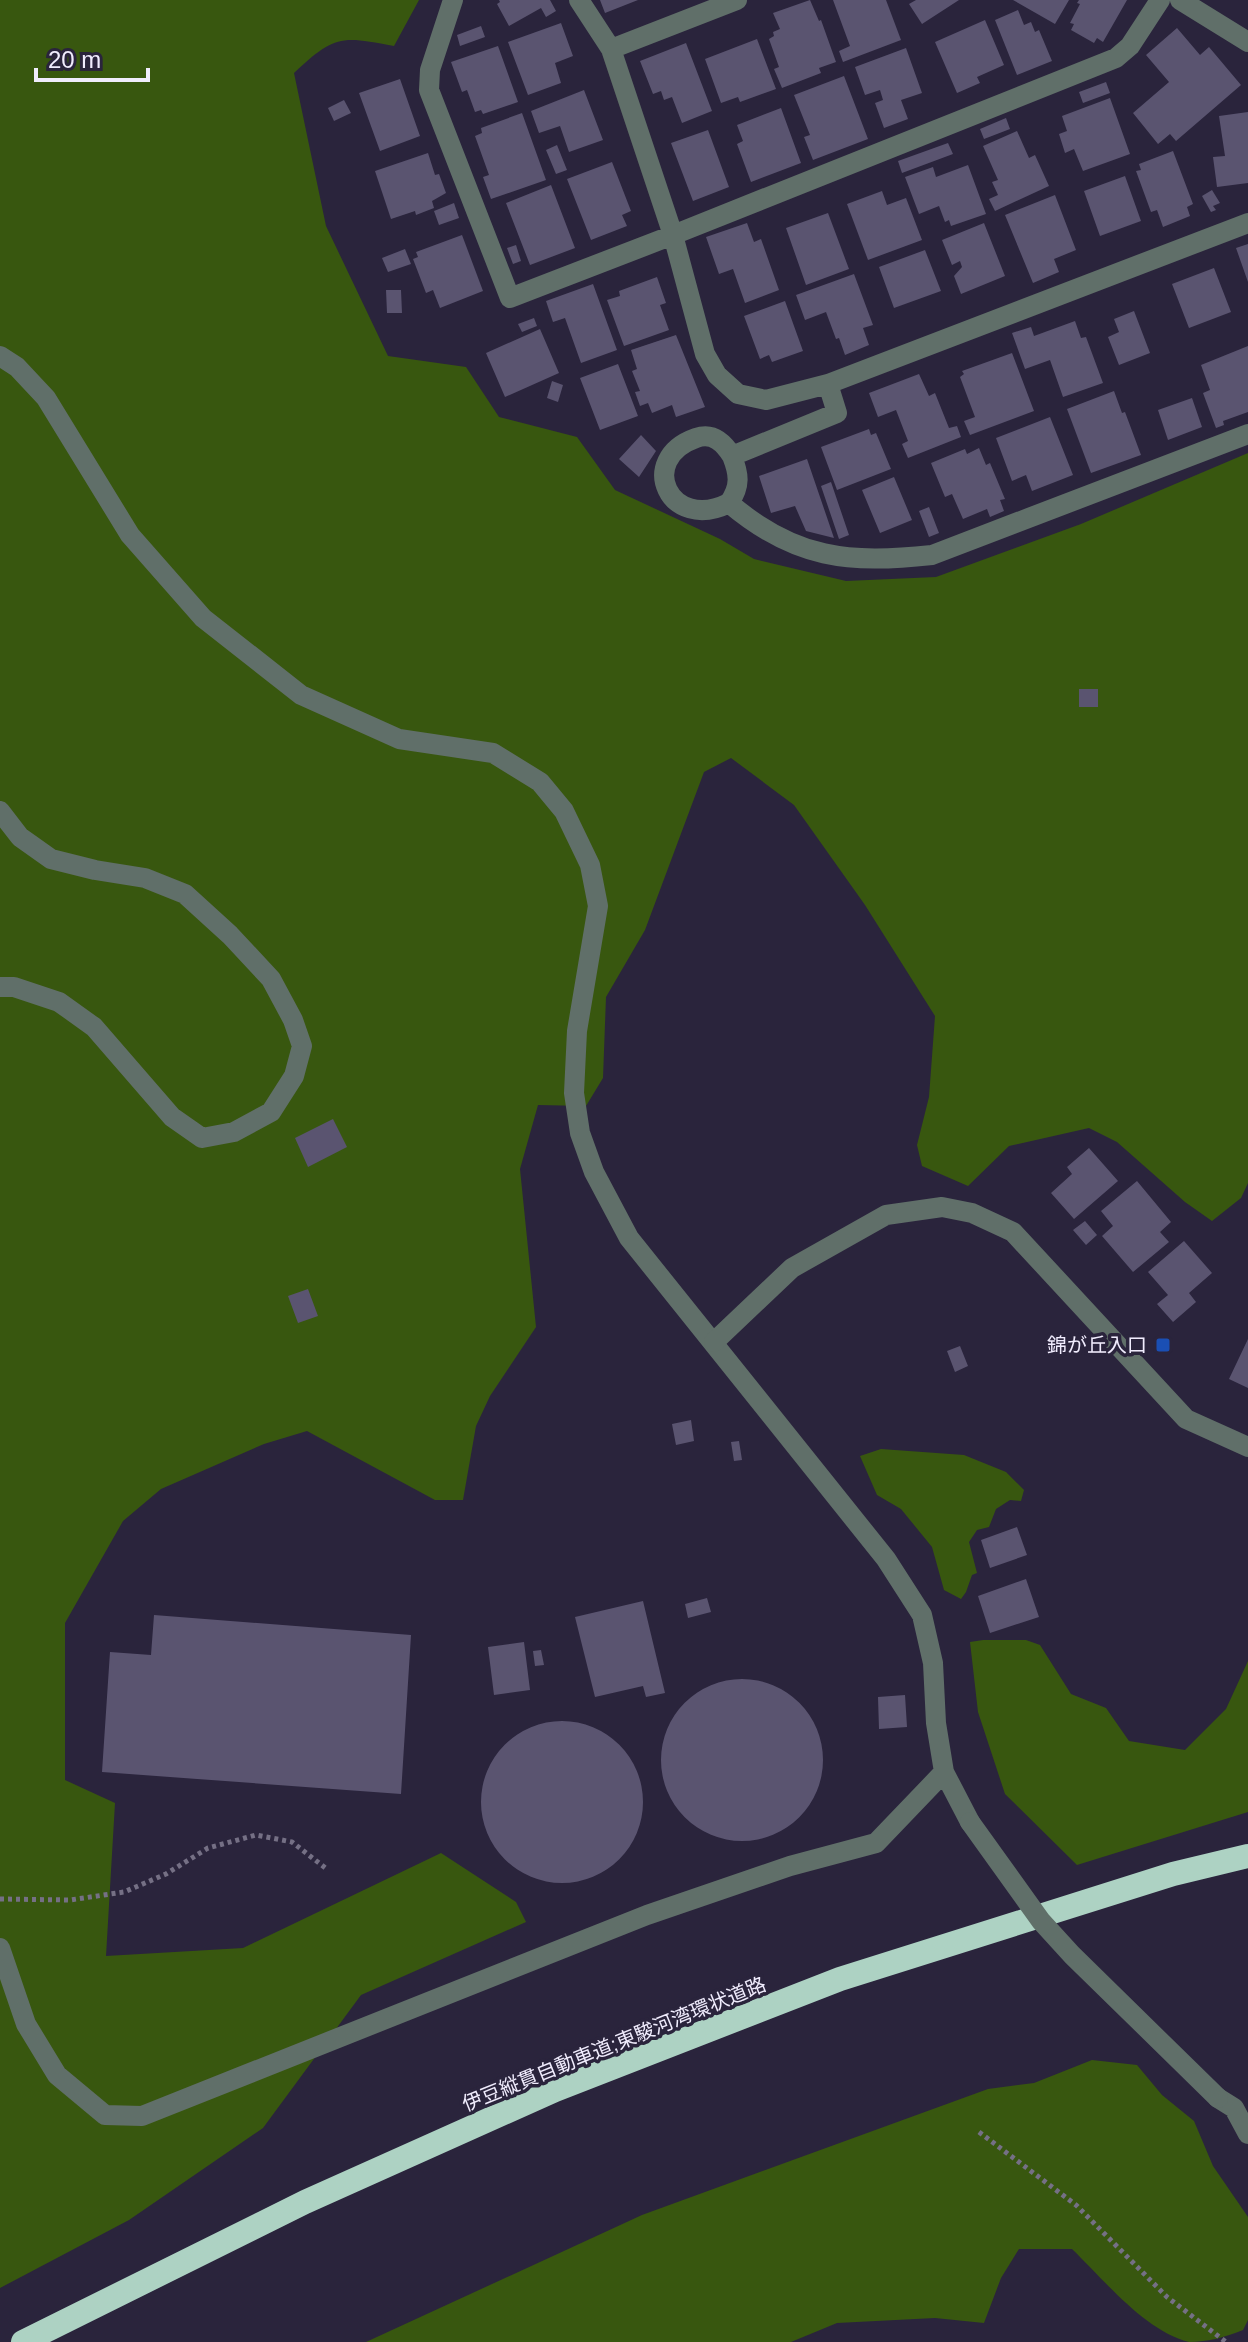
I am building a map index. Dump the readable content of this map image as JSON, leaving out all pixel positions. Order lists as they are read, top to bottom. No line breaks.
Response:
{"streets":{"highway":["伊豆縦貫自動車道;東駿河湾環状道路"]},"places":{"transit":["錦が丘入口"]},"scale_bar":"20 m"}
